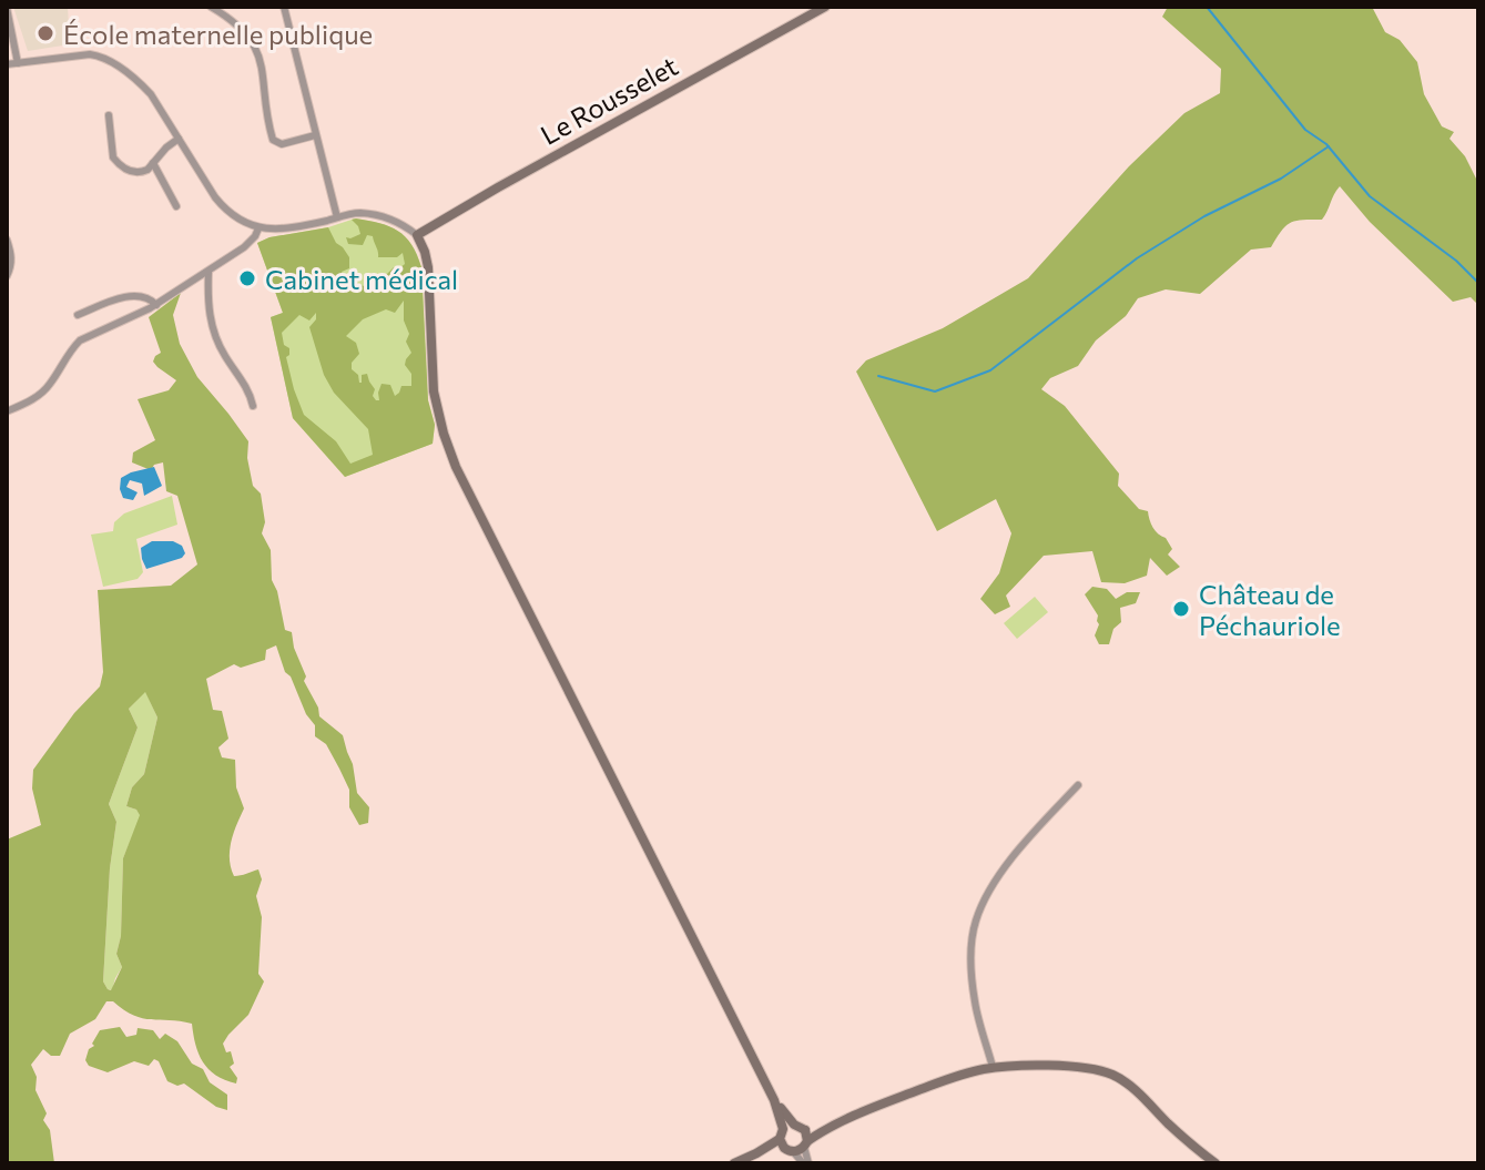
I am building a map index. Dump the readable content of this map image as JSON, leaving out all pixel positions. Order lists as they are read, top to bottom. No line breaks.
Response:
{"streets":{"street":["Le Rousselet"]},"places":["École maternelle publique","Cabinet médical","Château de Péchauriole"]}
